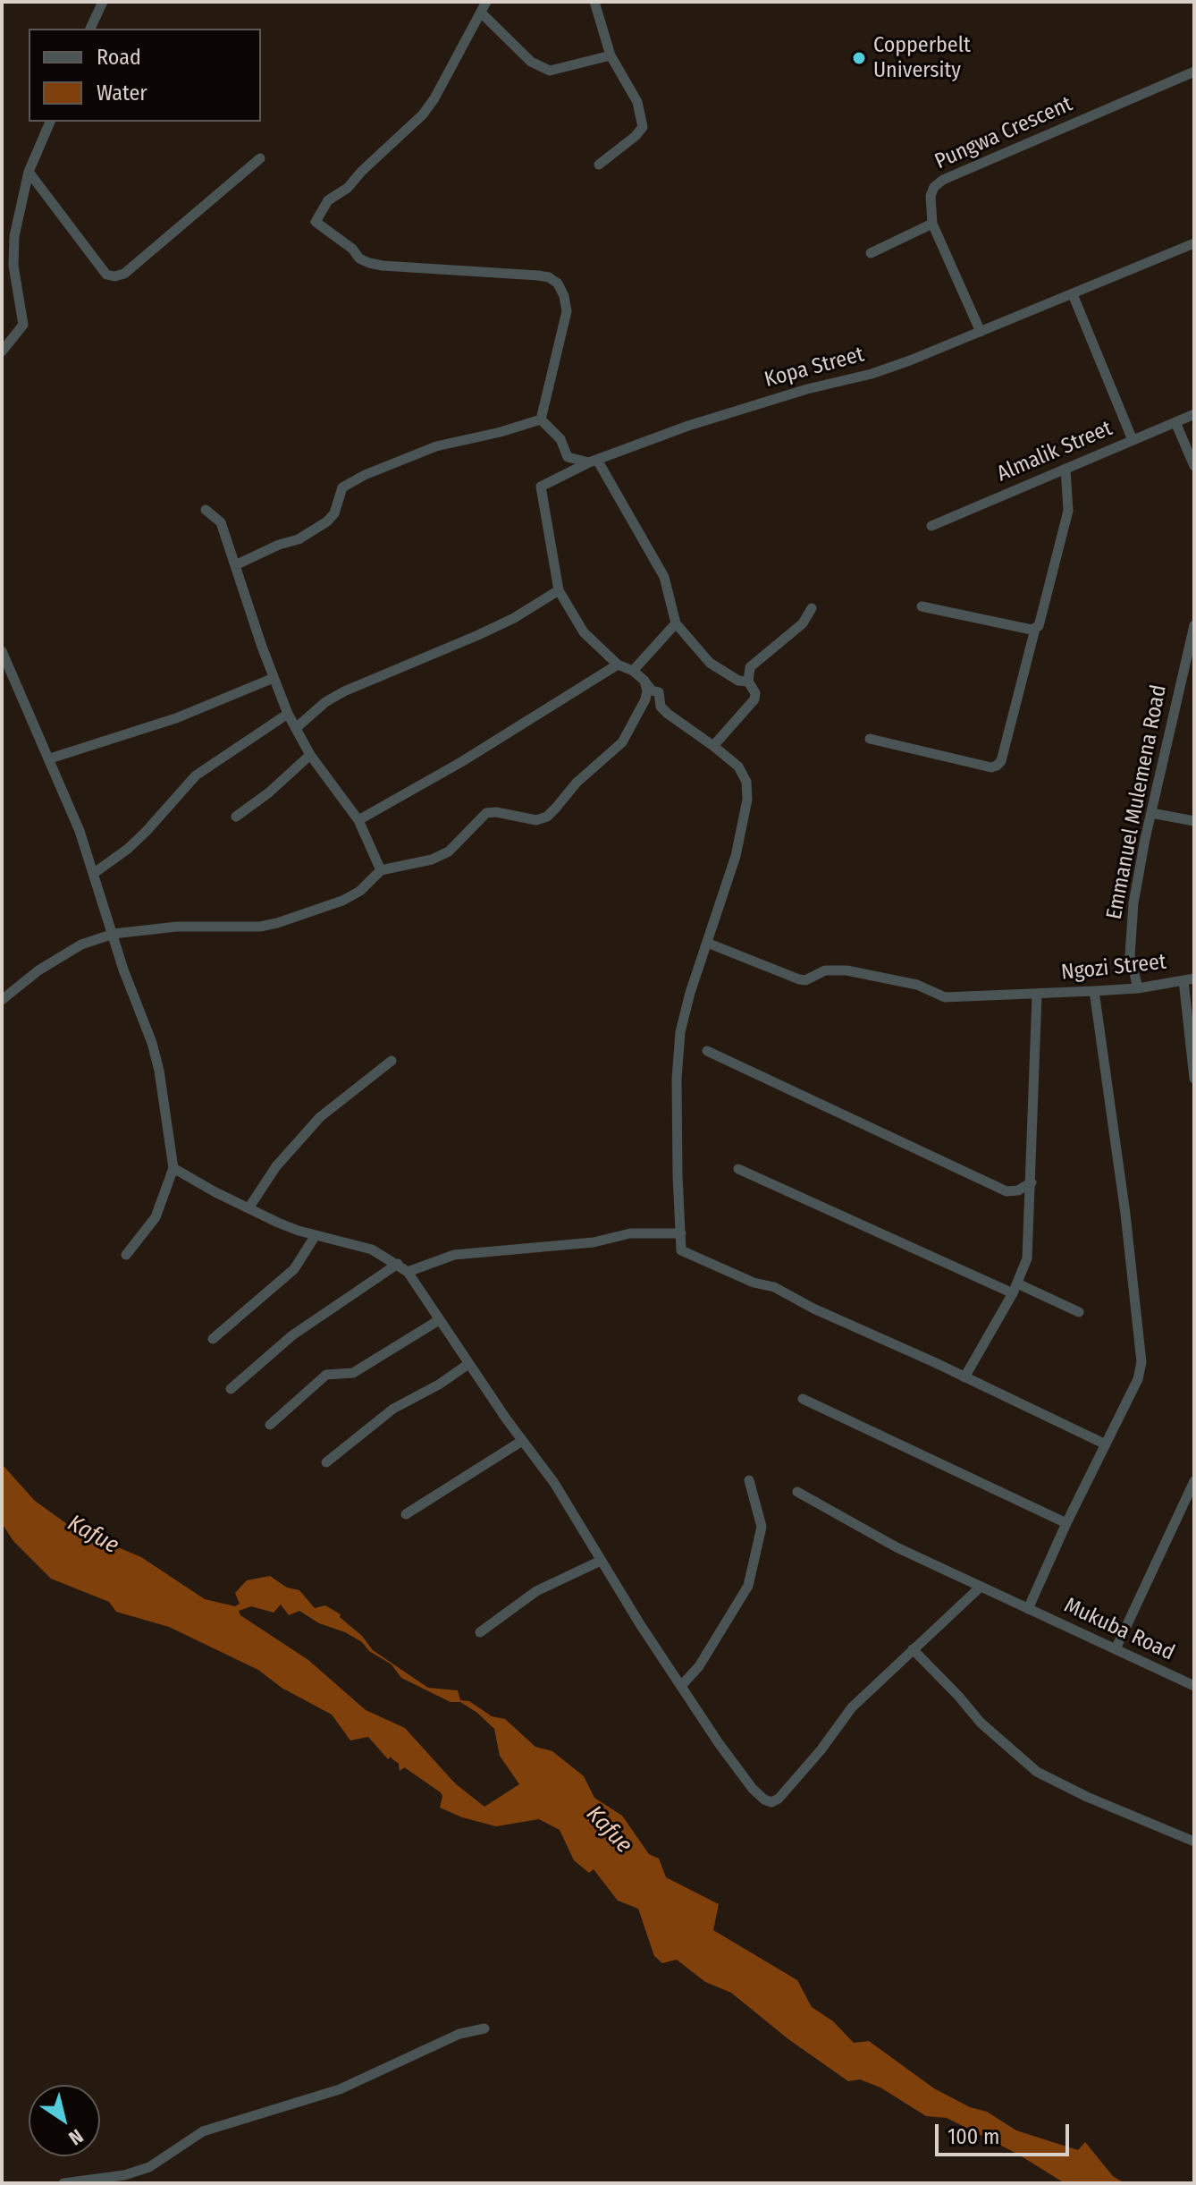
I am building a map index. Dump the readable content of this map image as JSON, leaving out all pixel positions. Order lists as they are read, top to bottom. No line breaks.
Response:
{"streets":{"street":["Pungwa Crescent","Kopa Street","Almalik Street","Emmanuel Mulemena Road","Ngozi Street","Mukuba Road"]},"crossings":[["Pungwa Crescent","Kopa Street"],["Emmanuel Mulemena Road","Ngozi Street"]],"water":["Kafue"],"places":["Copperbelt University"],"legend":["Road","Water"],"scale_bar":"100 m","north":"bottom right"}
